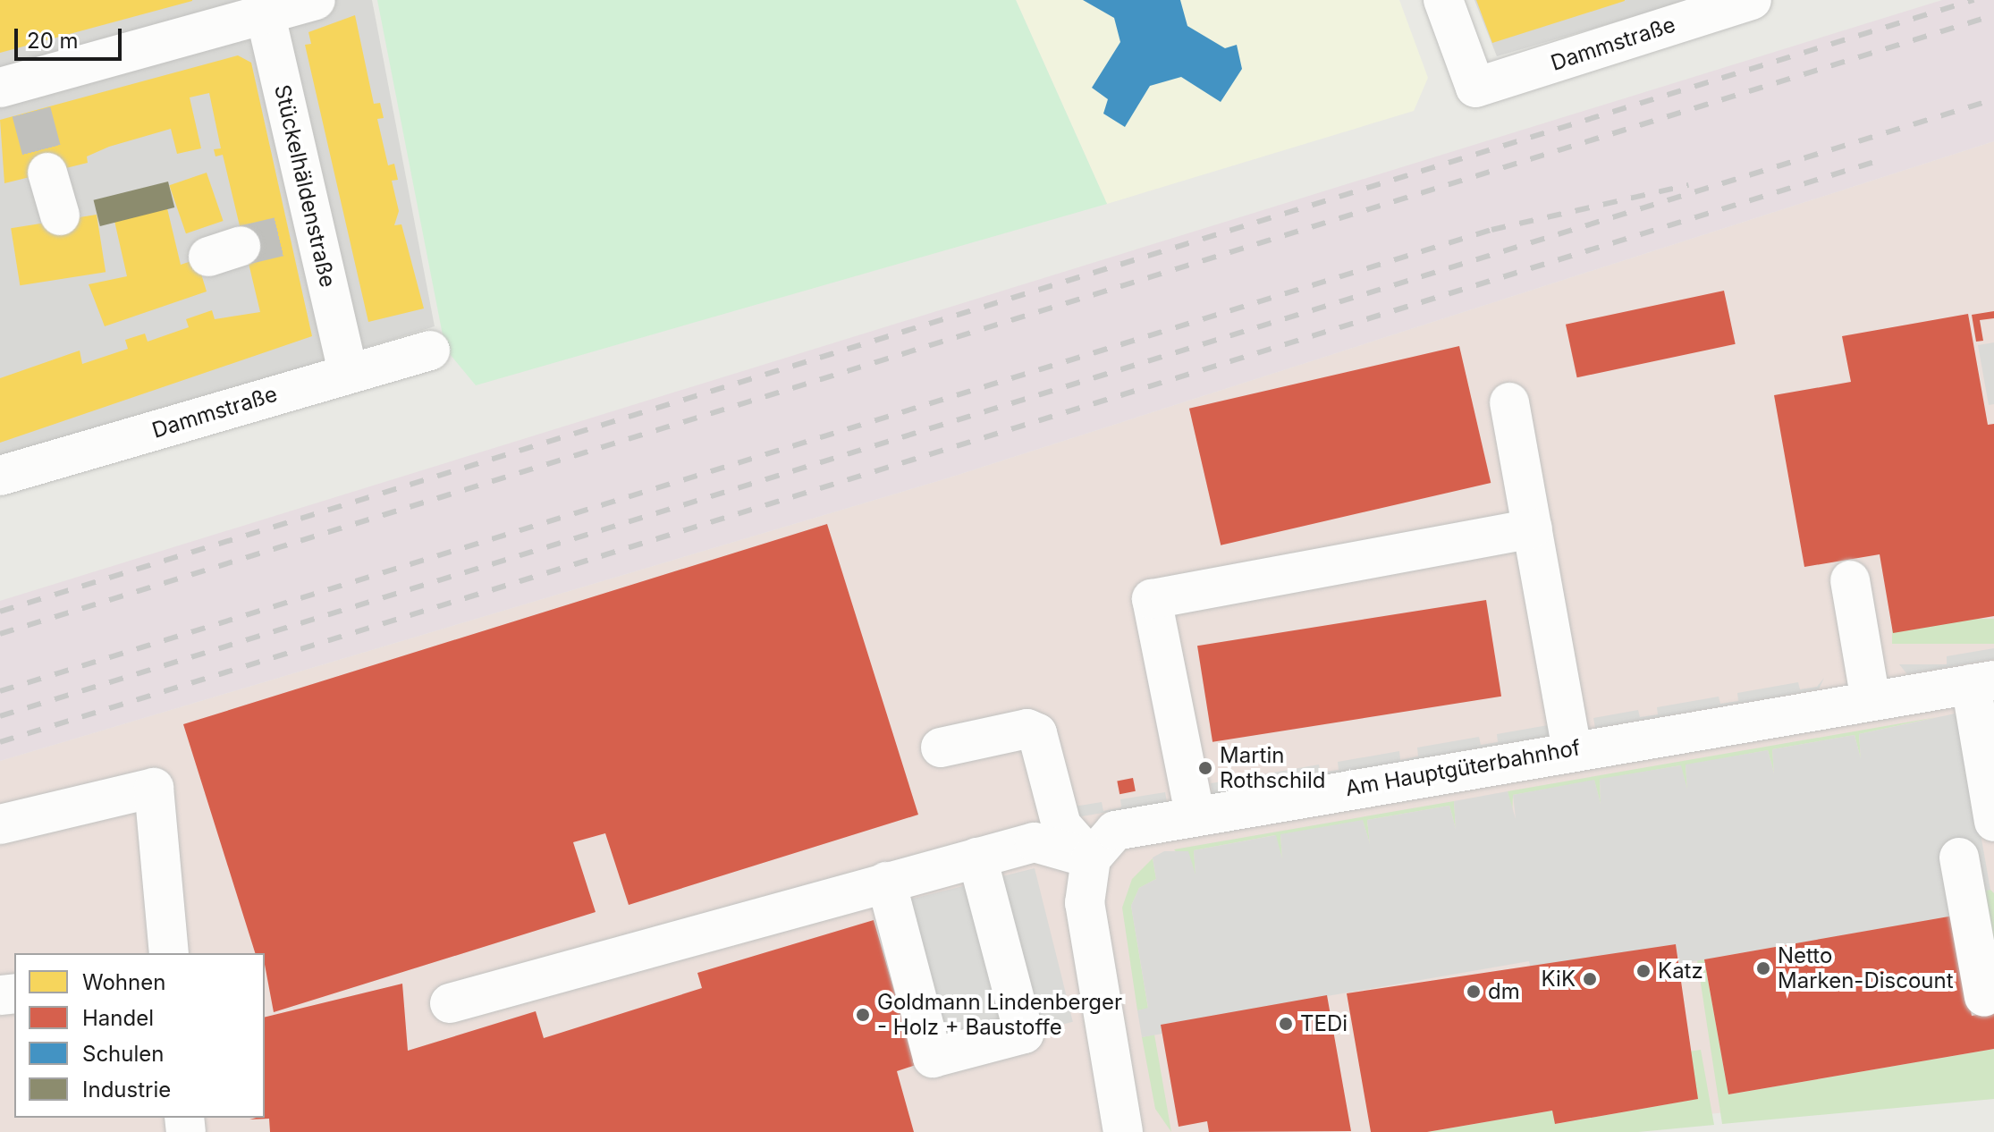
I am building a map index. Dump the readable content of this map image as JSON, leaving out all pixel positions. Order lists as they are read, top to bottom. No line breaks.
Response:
{"streets":{"street":["Dammstraße","Stückelhäldenstraße","Am Hauptgüterbahnhof"]},"crossings":[["Dammstraße","Stückelhäldenstraße"]],"places":["Martin Rothschild","Netto Marken-Discount","Katz","KiK","dm","Goldmann Lindenberger - Holz + Baustoffe","TEDi"],"legend":["Wohnen","Handel","Schulen","Industrie"],"scale_bar":"20 m"}
